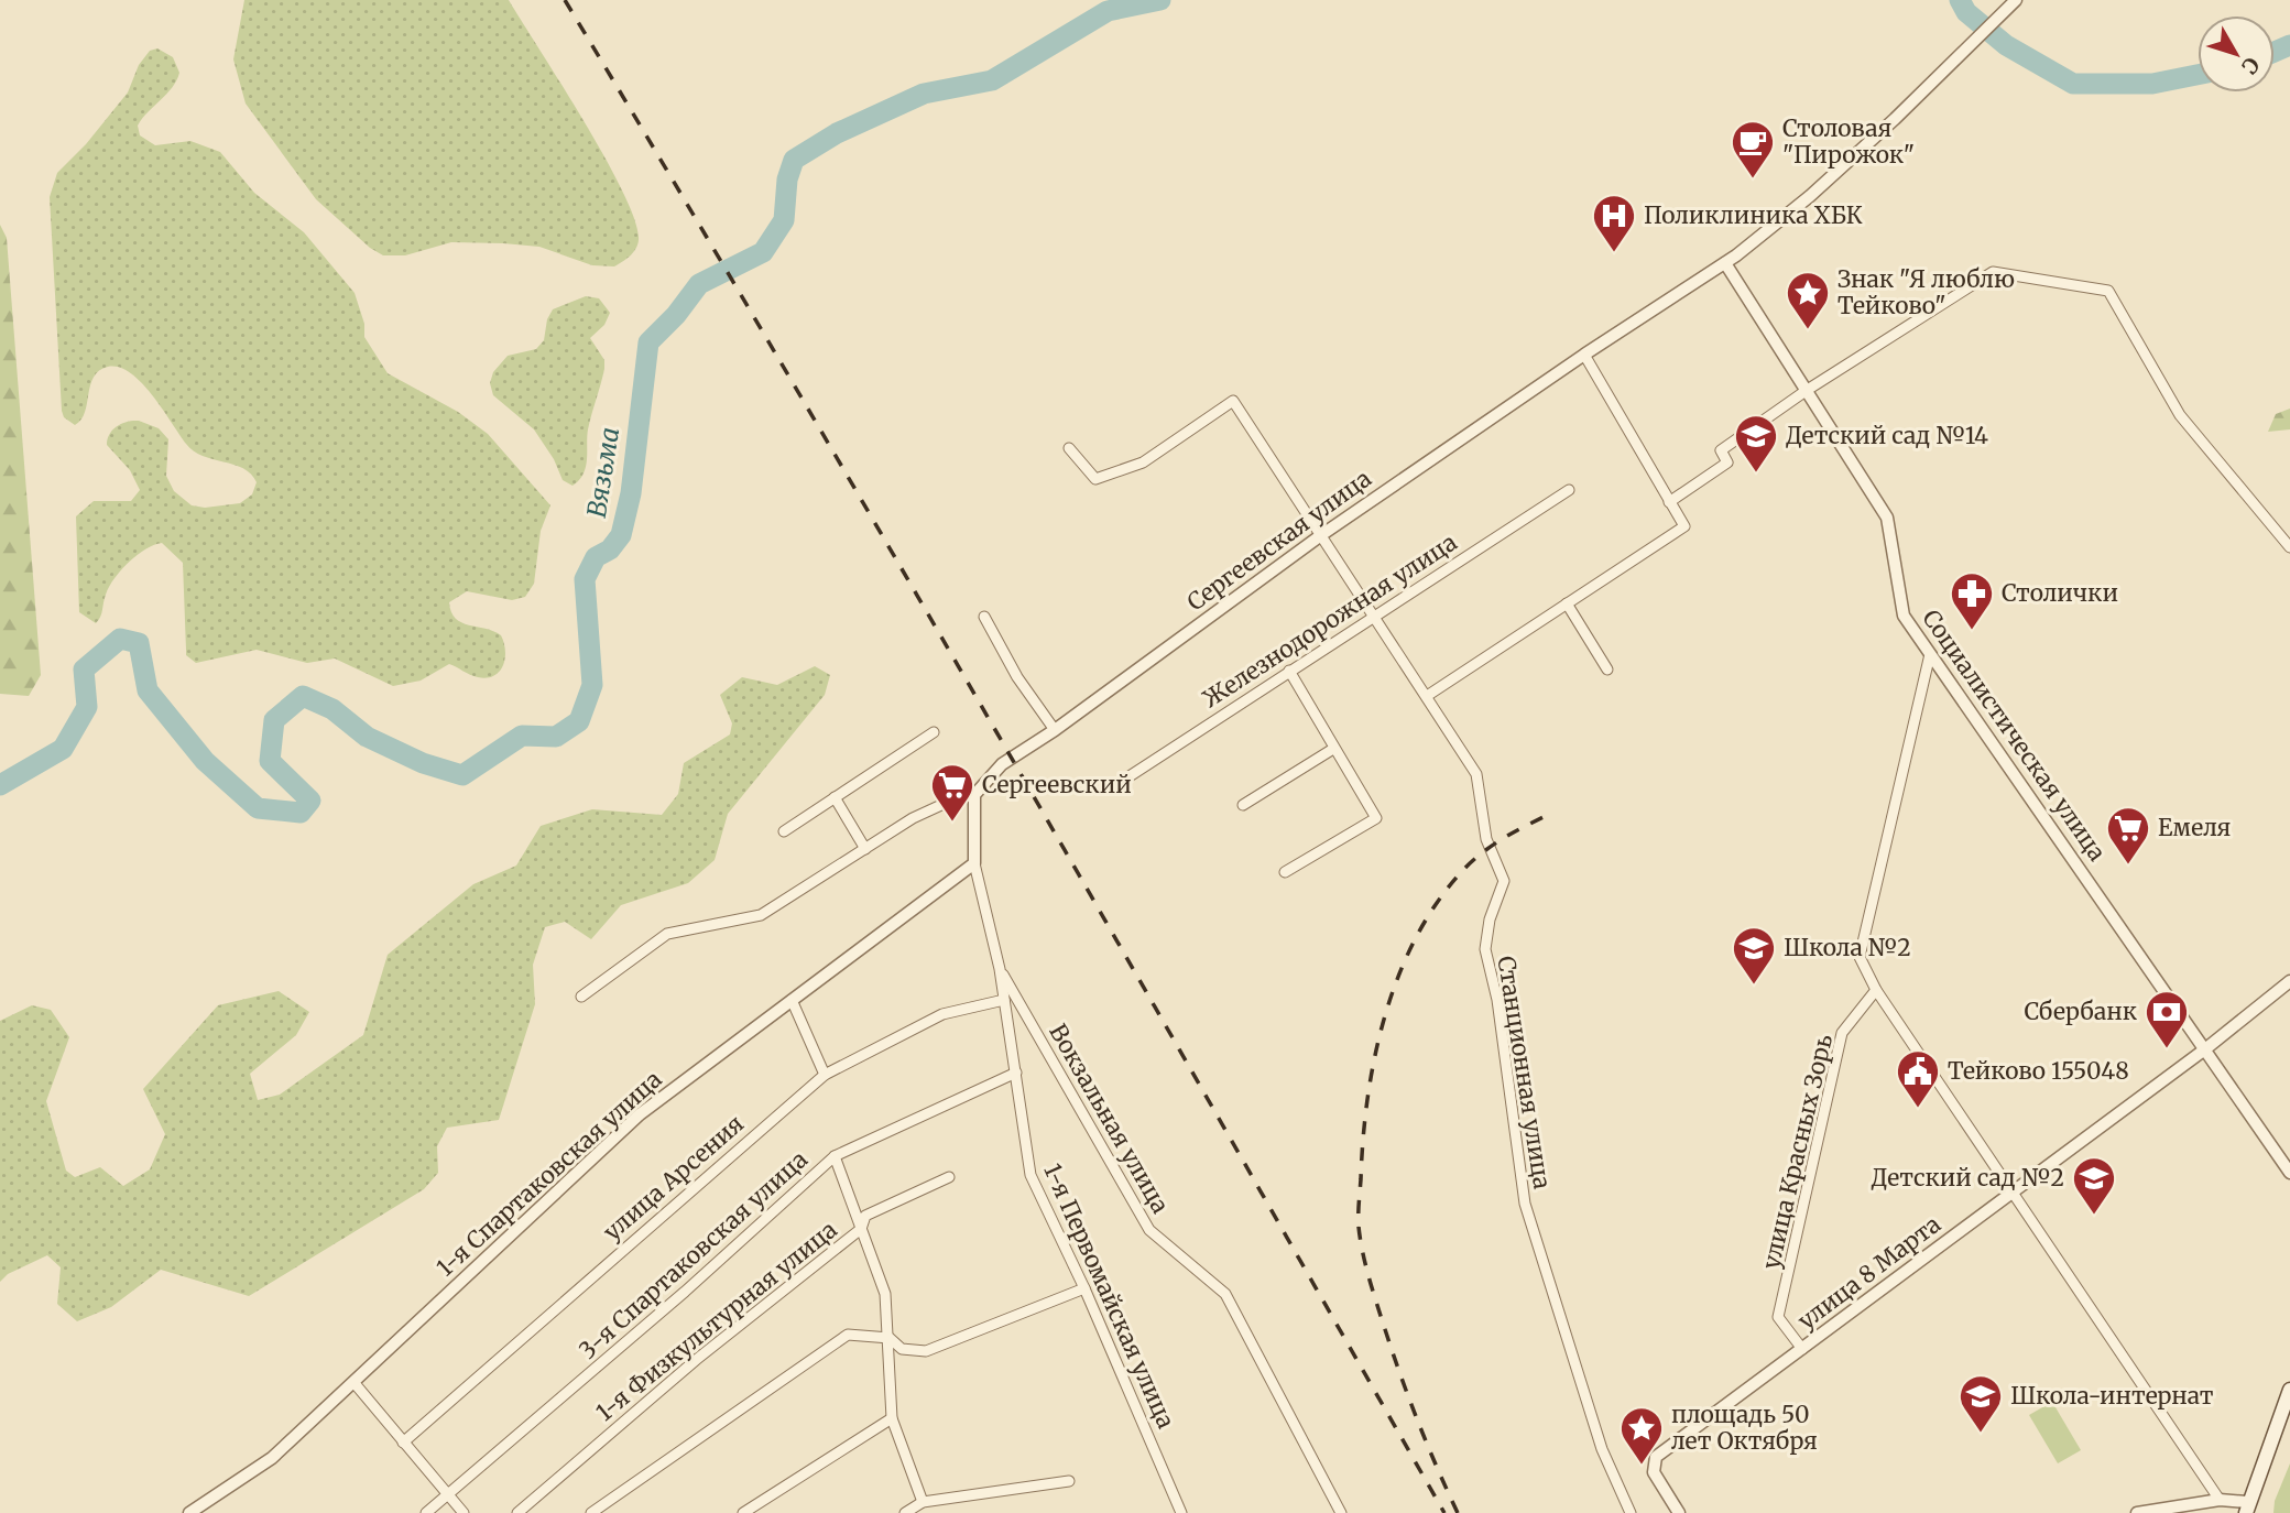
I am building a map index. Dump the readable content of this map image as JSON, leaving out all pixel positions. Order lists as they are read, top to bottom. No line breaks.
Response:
{"streets":{"street":["Сергеевская улица","Железнодорожная улица","Социалистическая улица","Станционная улица","Вокзальная улица","улица Красных Зорь","1-я Спартаковская улица","улица Арсения","3-я Спартаковская улица","улица 8 Марта","1-я Первомайская улица","1-я Физкультурная улица"]},"crossings":[["Сергеевская улица","Социалистическая улица"],["Сергеевская улица","Станционная улица"],["Железнодорожная улица","Станционная улица"],["Социалистическая улица","улица 8 Марта"],["Вокзальная улица","1-я Первомайская улица"],["улица Красных Зорь","улица 8 Марта"],["1-я Спартаковская улица","1-я Первомайская улица"],["улица Арсения","1-я Первомайская улица"],["3-я Спартаковская улица","1-я Первомайская улица"]],"water":["Вязьма"],"places":{"cafe":["Столовая \"Пирожок\""],"hospital":["Поликлиника ХБК"],"place":["Знак \"Я люблю Тейково\"","площадь 50 лет Октября"],"school or university":["Детский сад №14","Школа №2","Детский сад №2","Школа-интернат"],"pharmacy":["Столички"],"supermarket":["Сергеевский","Емеля"],"bank":["Сбербанк"],"public building":["Тейково 155048"]},"north":"bottom right"}
